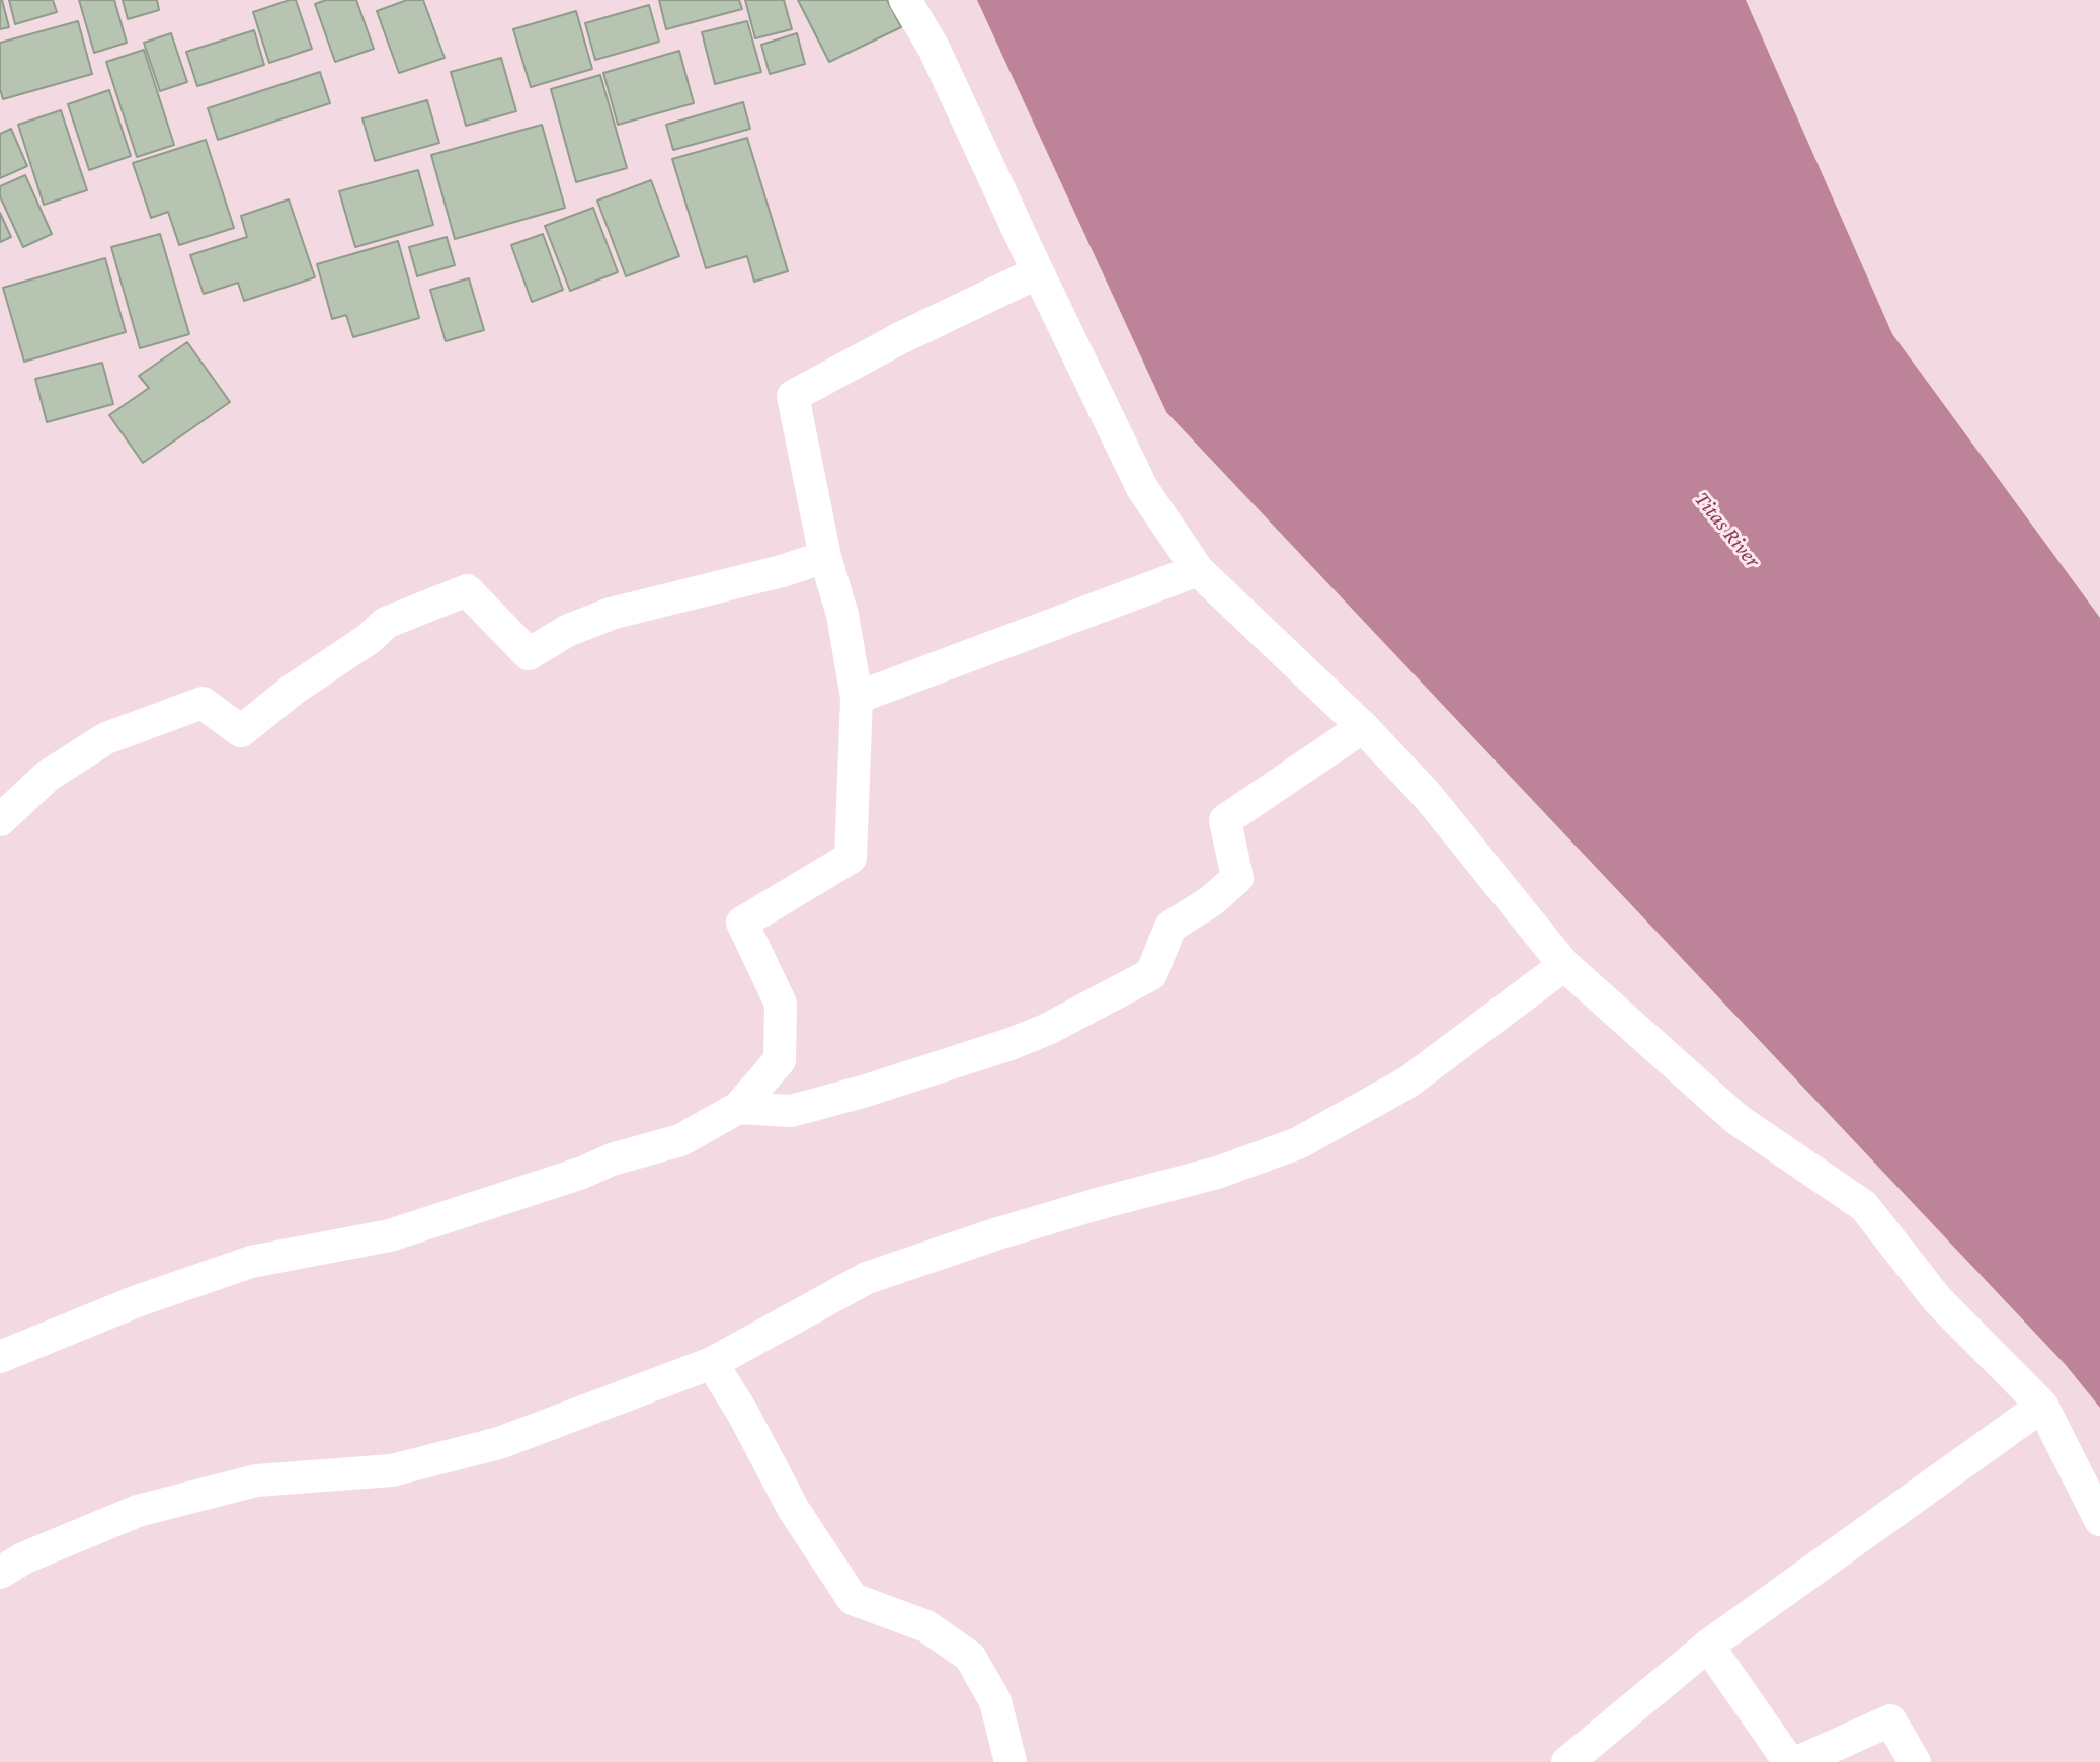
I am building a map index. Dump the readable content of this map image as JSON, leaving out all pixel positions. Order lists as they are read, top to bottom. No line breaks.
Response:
{"water":["Titas River"]}
